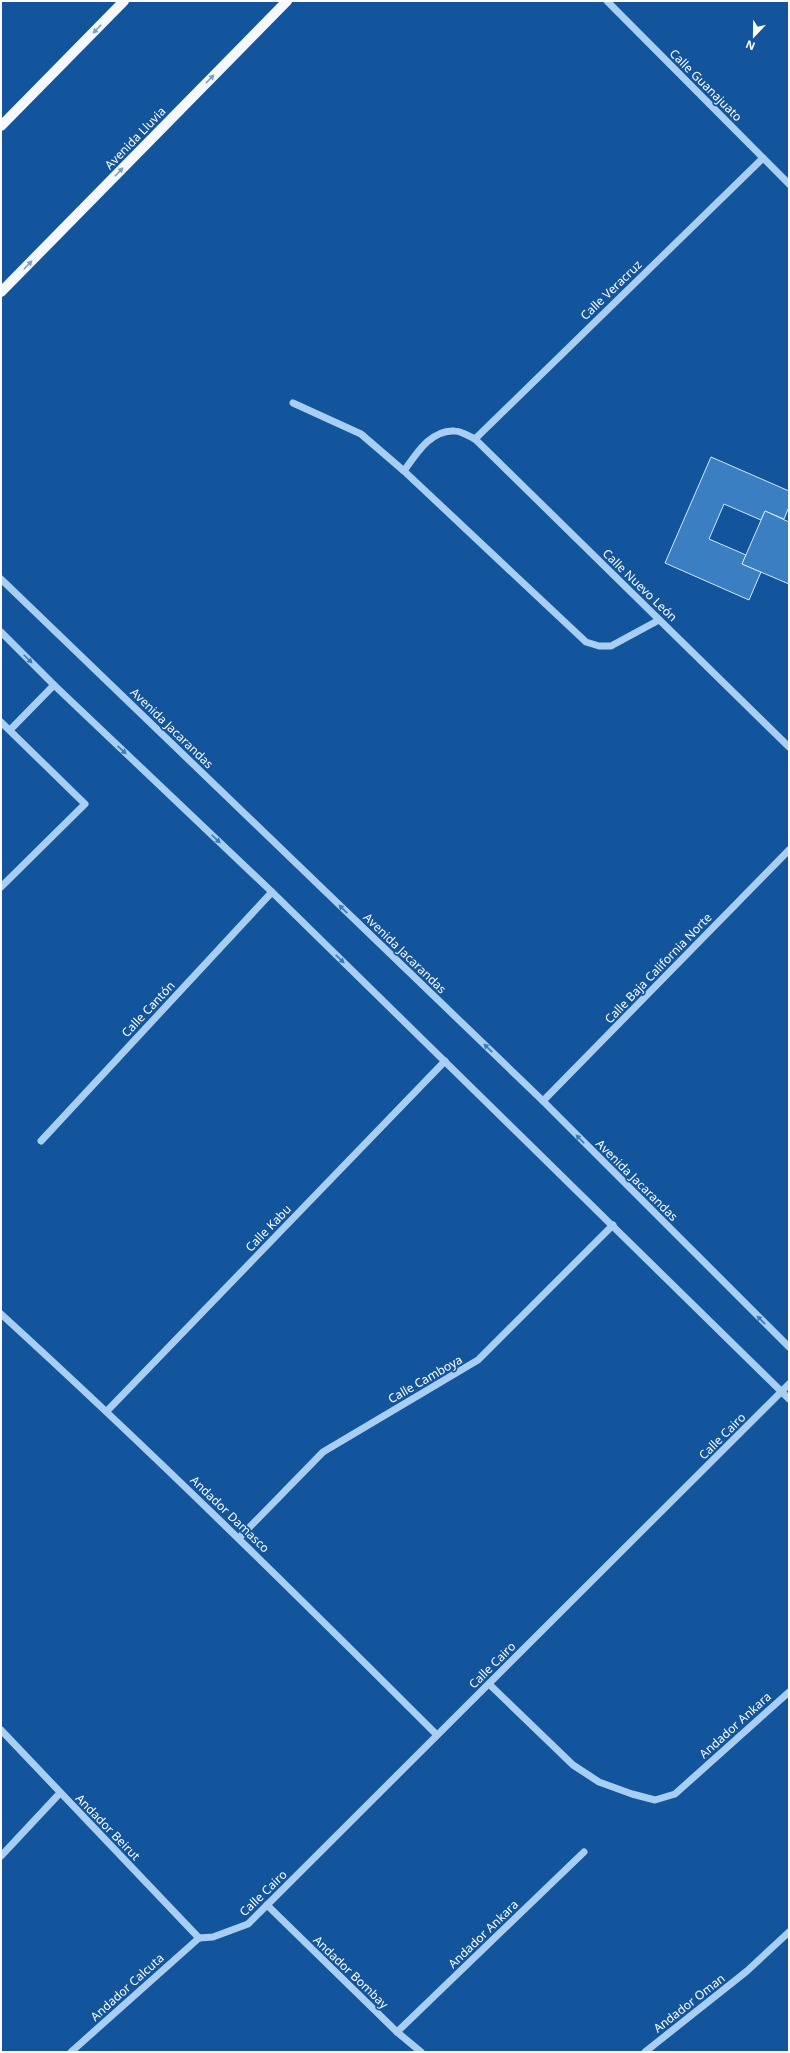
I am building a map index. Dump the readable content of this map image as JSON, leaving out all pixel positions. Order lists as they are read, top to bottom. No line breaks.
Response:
{"streets":{"main road":["Avenida Lluvia"],"street":["Calle Guanajuato","Calle Veracruz","Calle Nuevo León","Avenida Jacarandas","Calle Baja California Norte","Calle Cantón","Calle Kabu","Calle Camboya","Calle Cairo","Andador Damasco","Andador Ankara","Andador Beirut","Andador Bombay","Andador Calcuta","Andador Oman"]},"crossings":[["Calle Guanajuato","Calle Veracruz"],["Calle Veracruz","Calle Nuevo León"],["Avenida Jacarandas","Calle Baja California Norte"],["Calle Kabu","Andador Damasco"],["Calle Camboya","Andador Damasco"],["Calle Cairo","Andador Damasco"],["Calle Cairo","Andador Ankara"],["Calle Cairo","Andador Beirut"],["Calle Cairo","Andador Bombay"],["Calle Cairo","Andador Calcuta"],["Andador Ankara","Andador Bombay"],["Andador Beirut","Andador Calcuta"]],"one_way":["Avenida Lluvia"],"north":"bottom"}
